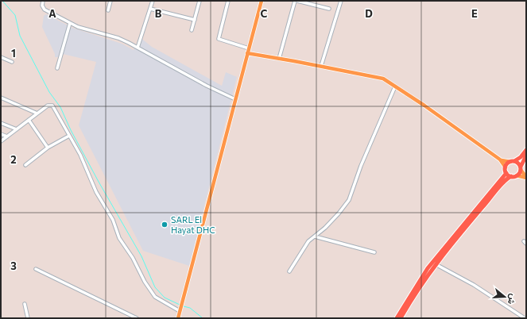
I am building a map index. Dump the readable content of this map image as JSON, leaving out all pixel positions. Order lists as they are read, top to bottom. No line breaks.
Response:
{"places":["SARL El Hayat DHC"],"north":"right","grid":{"columns":["A","B","C","D","E"],"rows":["1","2","3"]}}
